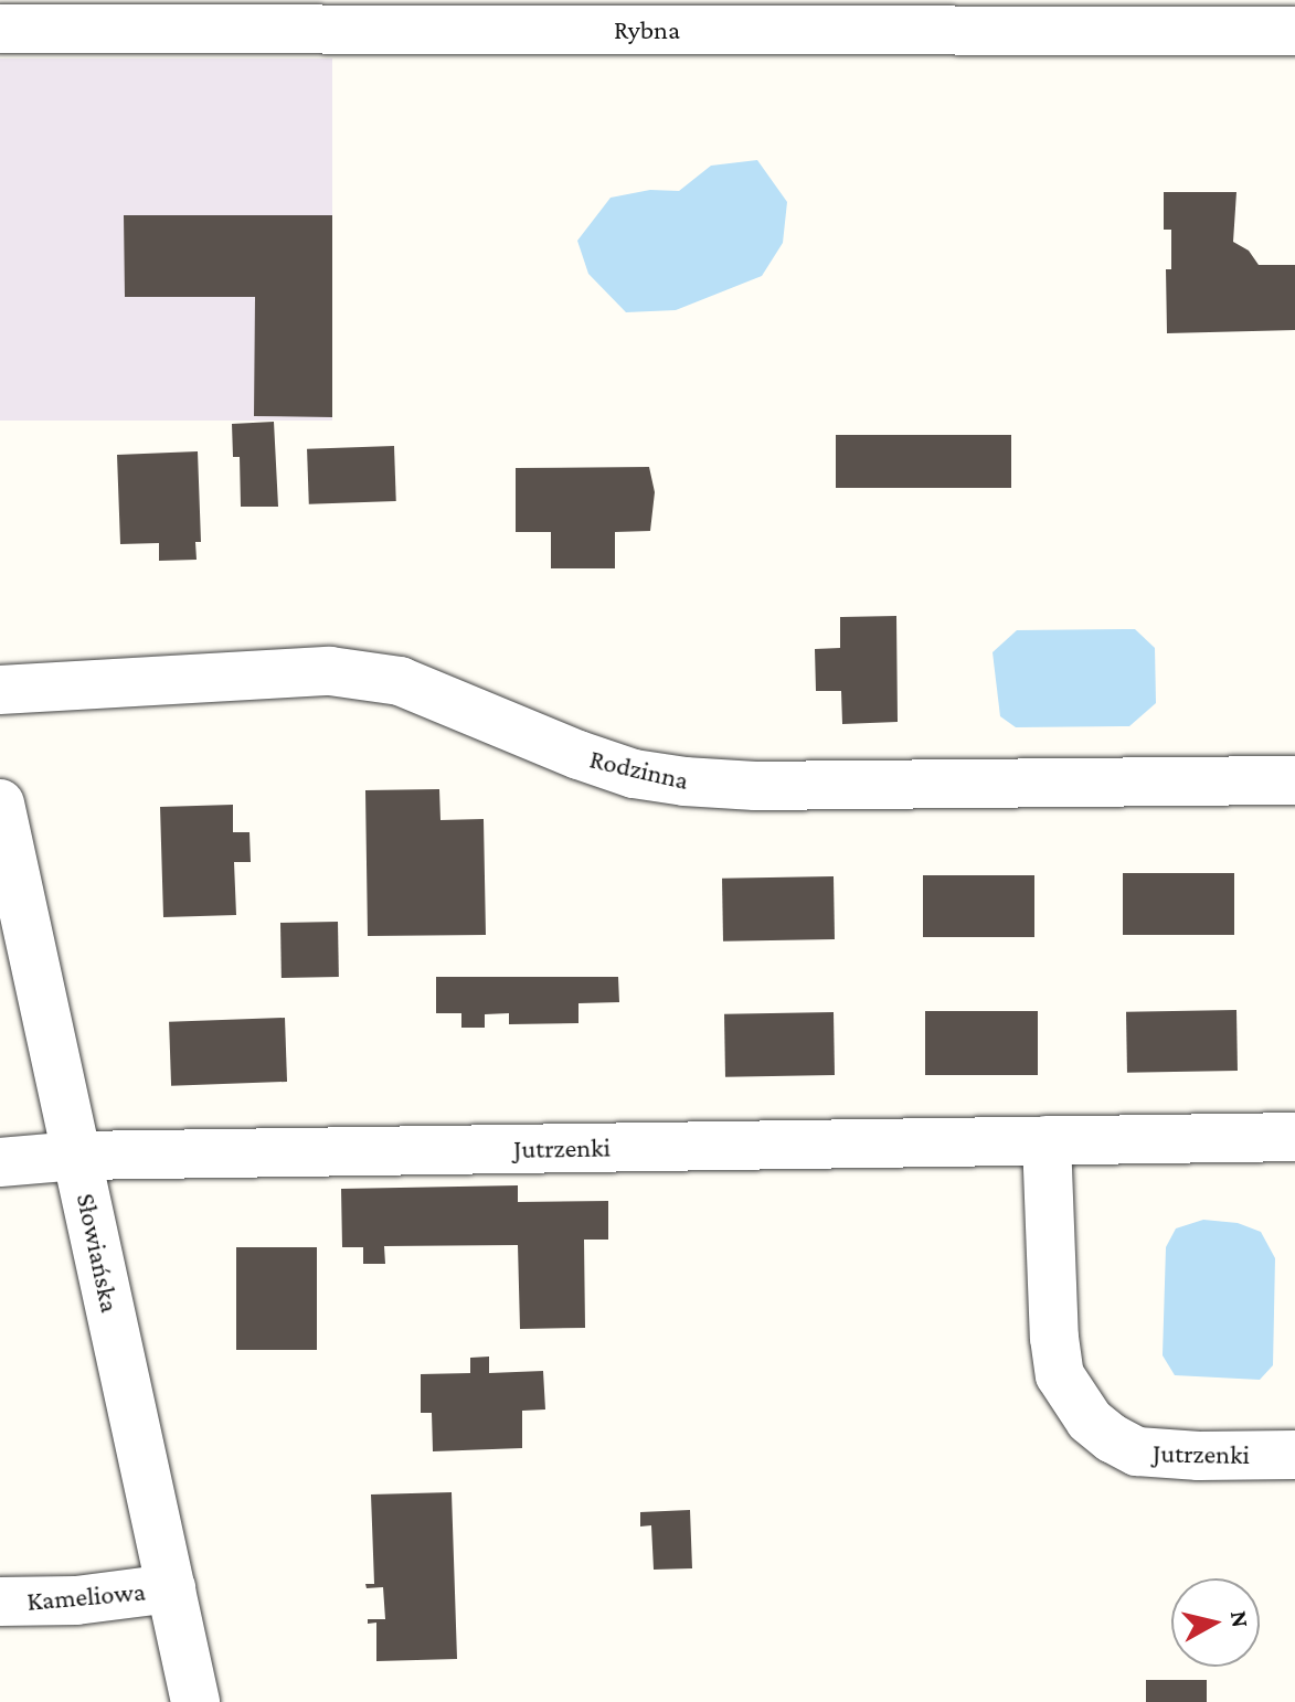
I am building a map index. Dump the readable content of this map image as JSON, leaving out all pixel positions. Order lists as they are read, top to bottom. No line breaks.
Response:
{"streets":{"street":["Rybna","Rodzinna","Jutrzenki","Słowiańska","Kameliowa"]},"crossings":[["Jutrzenki","Słowiańska"],["Słowiańska","Kameliowa"]],"north":"right"}
